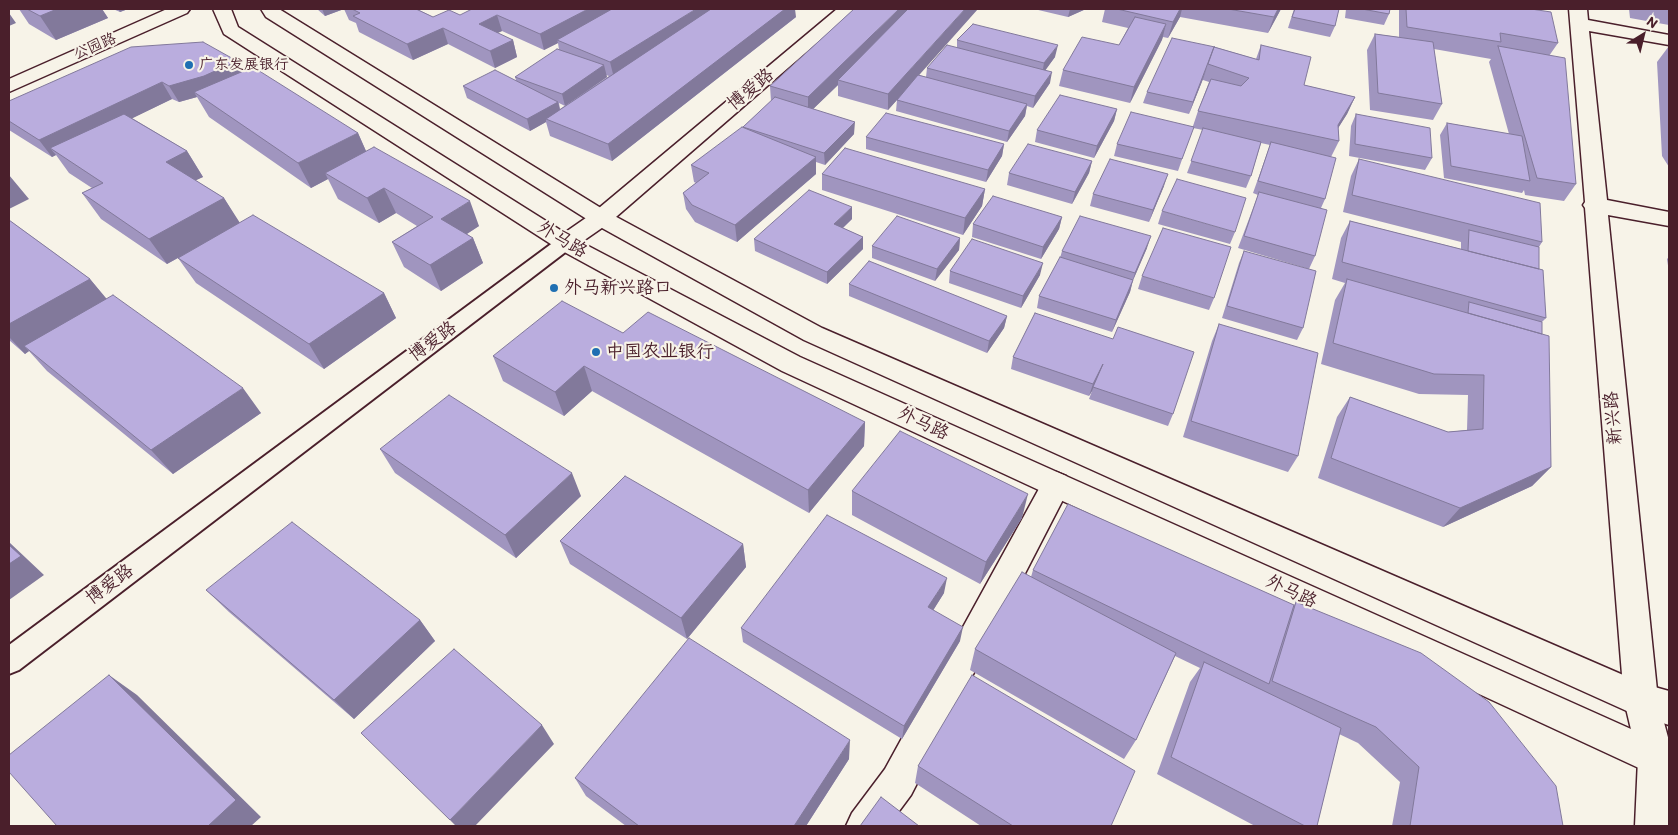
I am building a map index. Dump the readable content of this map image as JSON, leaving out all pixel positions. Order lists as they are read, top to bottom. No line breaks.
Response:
{"streets":{"street":["公园路","博爱路","外马路","新兴路"]},"crossings":[["博爱路","外马路"],["外马路","新兴路"]],"places":["广东发展银行","外马新兴路口","中国农业银行"],"north":"top right"}
